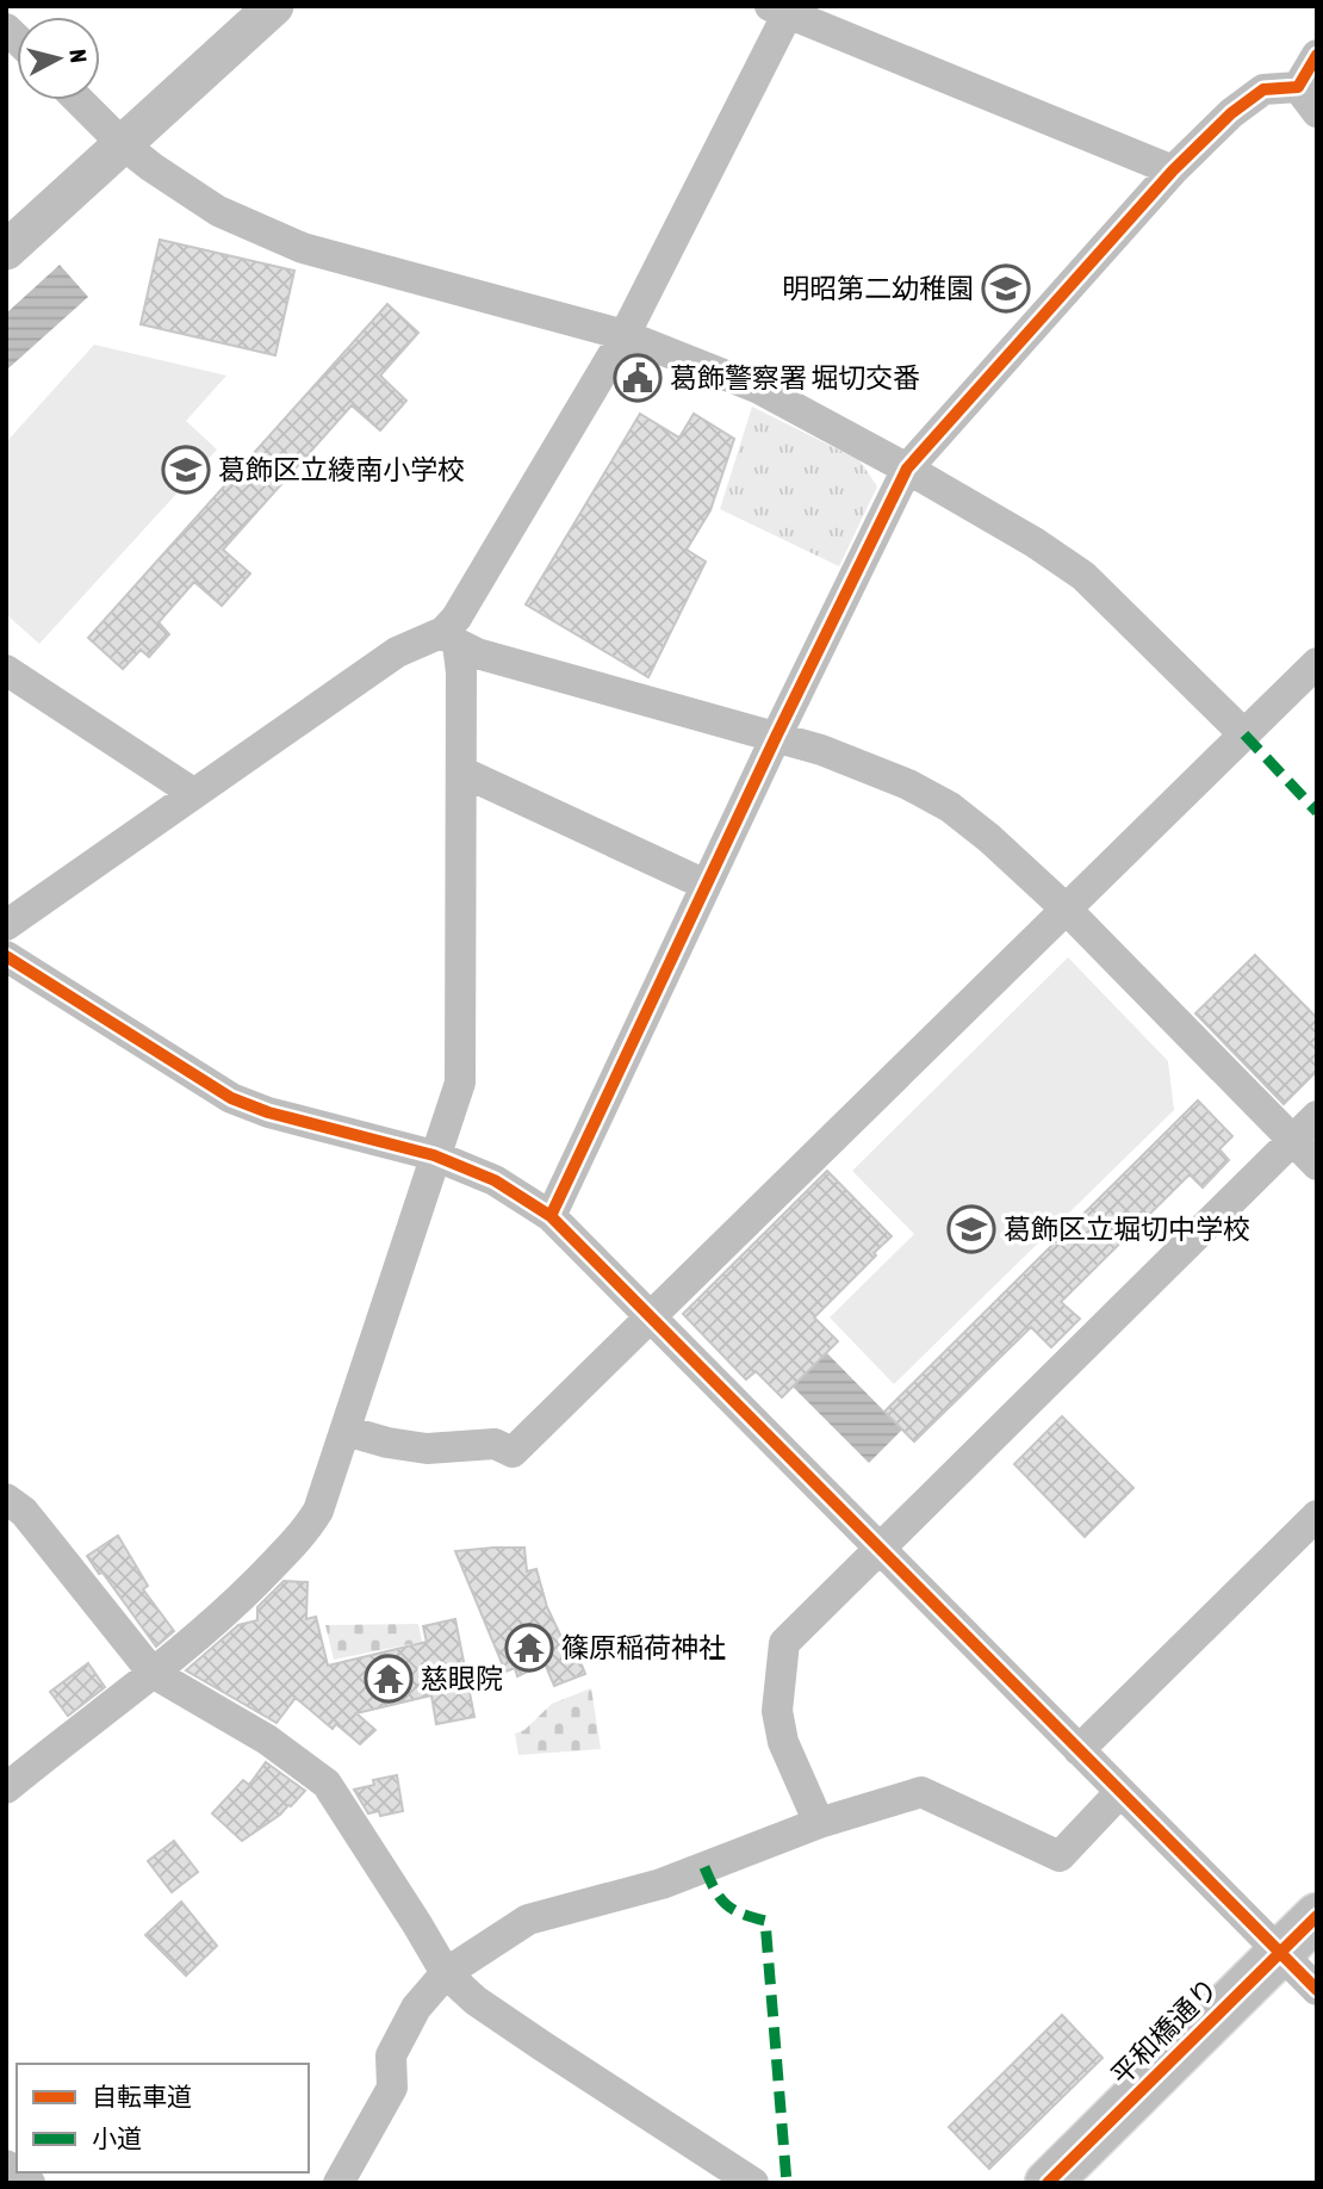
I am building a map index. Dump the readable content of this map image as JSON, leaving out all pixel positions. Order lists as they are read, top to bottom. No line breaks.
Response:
{"streets":{"main road":["平和橋通り"]},"places":{"school or university":["明昭第二幼稚園","葛飾区立綾南小学校","葛飾区立堀切中学校"],"public building":["葛飾警察署 堀切交番"],"temple":["篠原稲荷神社","慈眼院"]},"legend":["自転車道","小道"],"north":"right"}
